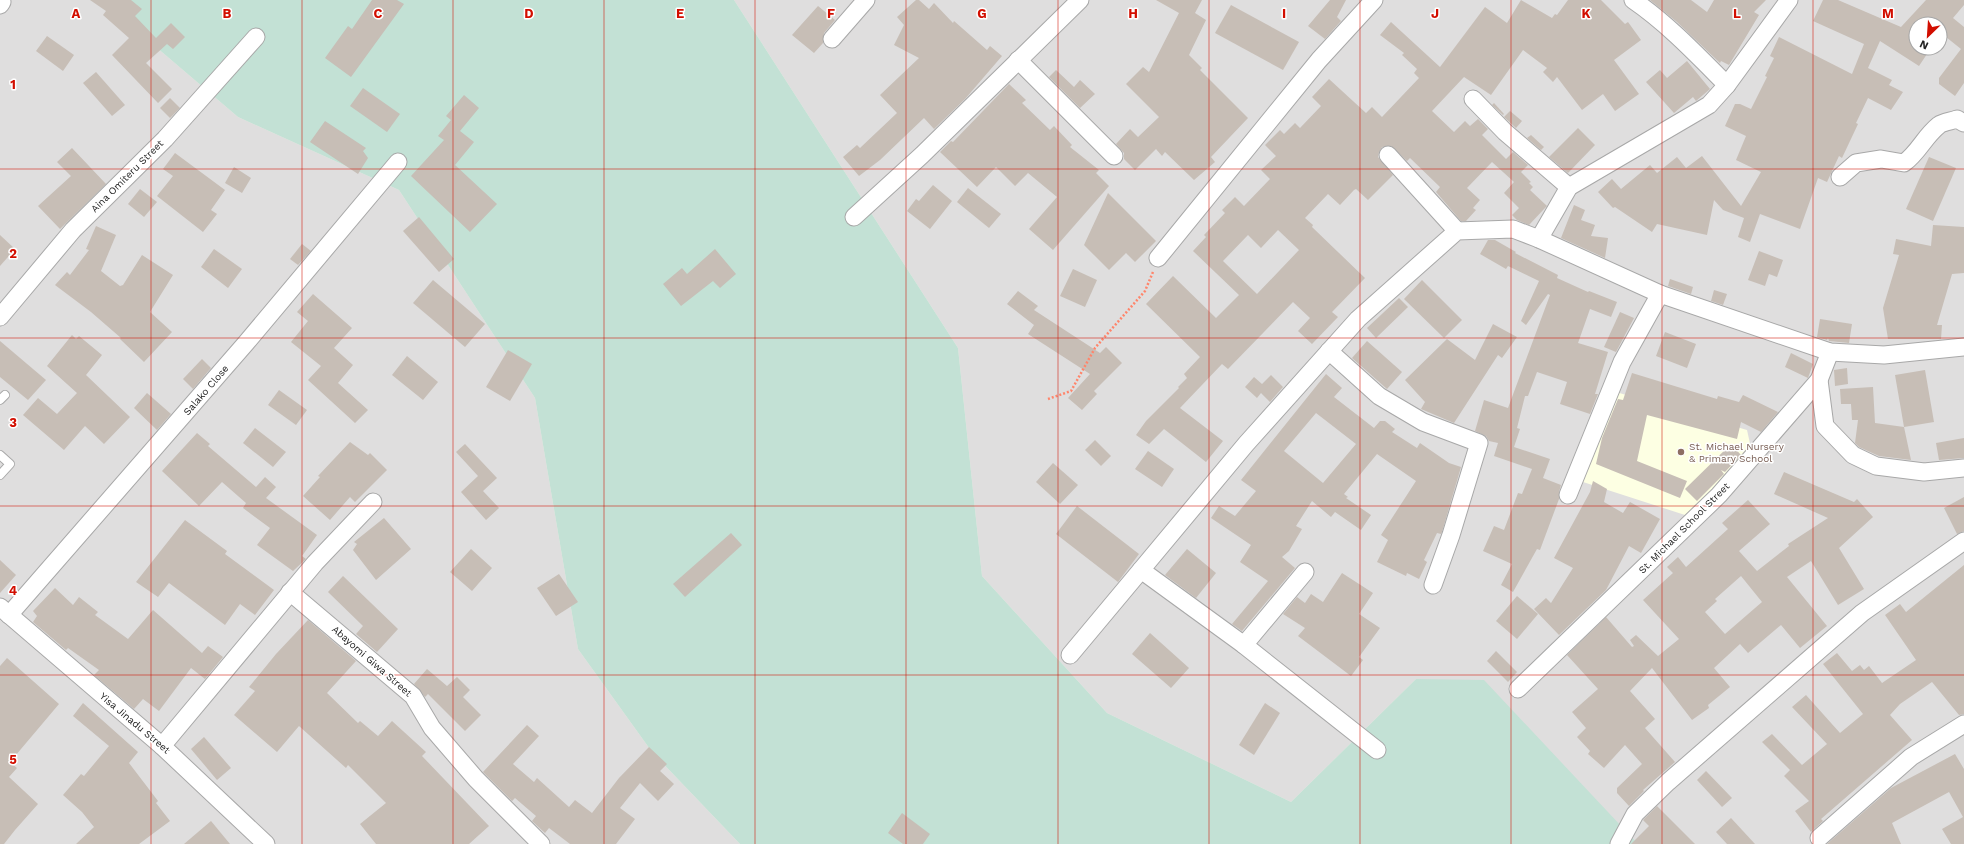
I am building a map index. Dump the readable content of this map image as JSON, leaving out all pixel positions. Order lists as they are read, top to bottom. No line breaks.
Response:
{"streets":{"street":["Aina Omiteru Street","Salako Close","St. Michael School Street","Abayomi Giwa Street","Yisa Jinadu Street"]},"crossings":[["Salako Close","Yisa Jinadu Street"]],"places":["St. Michael Nursery & Primary School"],"north":"bottom left","grid":{"columns":["A","B","C","D","E","F","G","H","I","J","K","L","M"],"rows":["1","2","3","4","5"]}}
